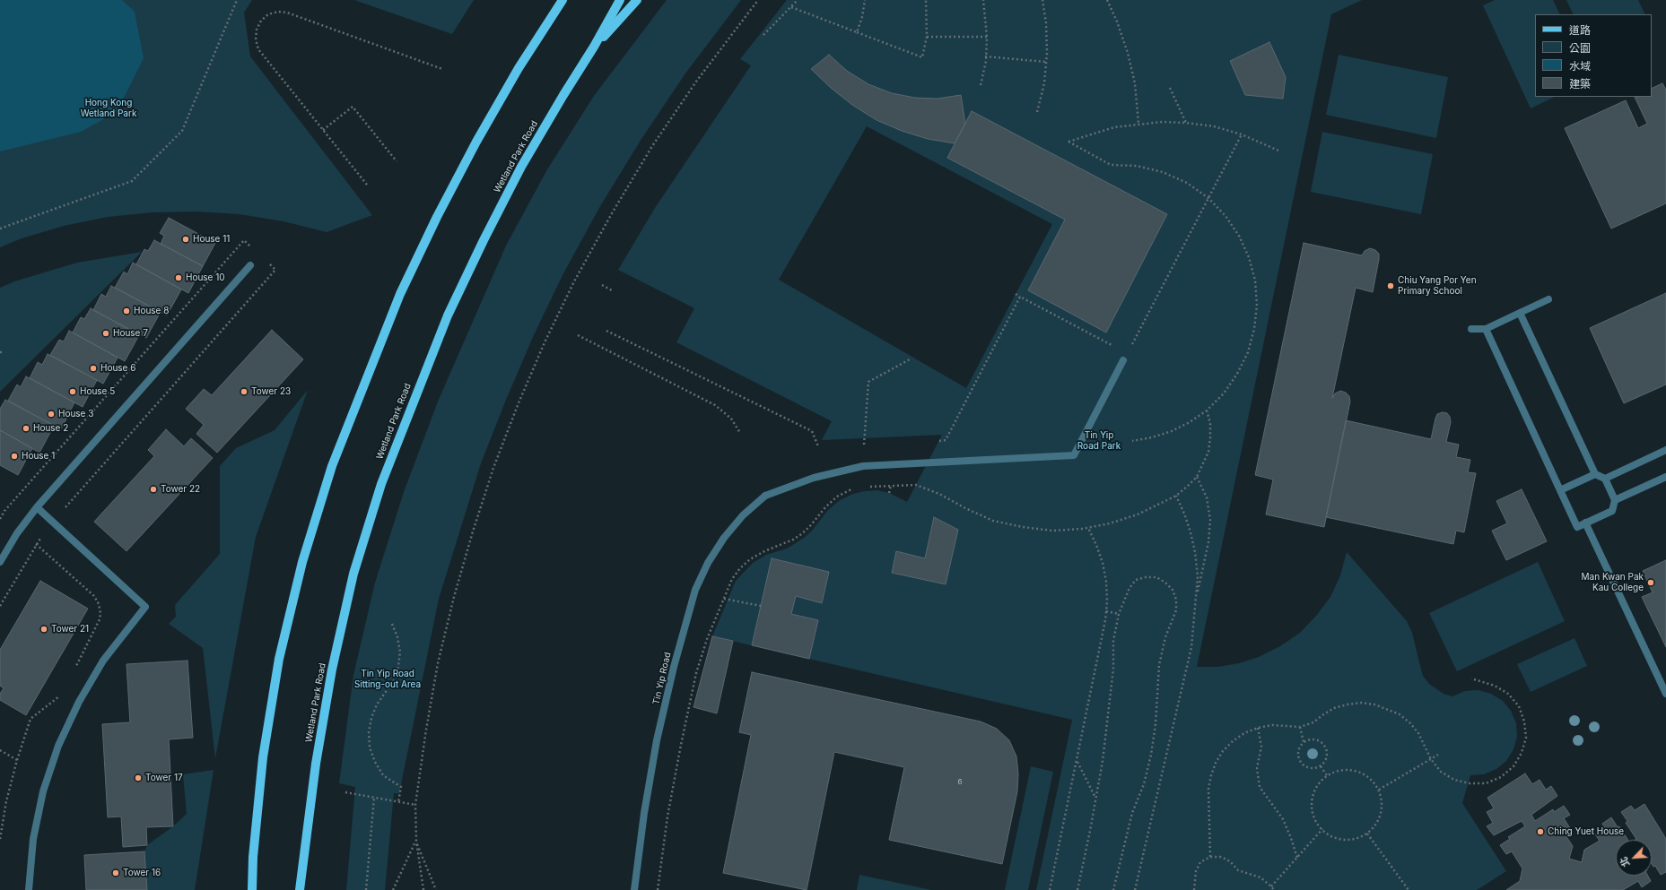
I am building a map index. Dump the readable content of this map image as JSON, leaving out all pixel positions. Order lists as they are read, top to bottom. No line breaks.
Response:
{"streets":{"main road":["Wetland Park Road"],"street":["Tin Yip Road"]},"parks":["Hong Kong Wetland Park","Tin Yip Road Park","Tin Yip Road Sitting-out Area"],"places":["House 11","House 10","Chiu Yang Por Yen Primary School","House 8","House 7","House 6","House 5","Tower 23","House 3","House 2","House 1","Tower 22","Man Kwan Pak Kau College","Tower 21","Tower 17","Ching Yuet House","Tower 16"],"house_numbers":["6"],"legend":["道路","公園","水域","建築"],"north":"bottom left"}
